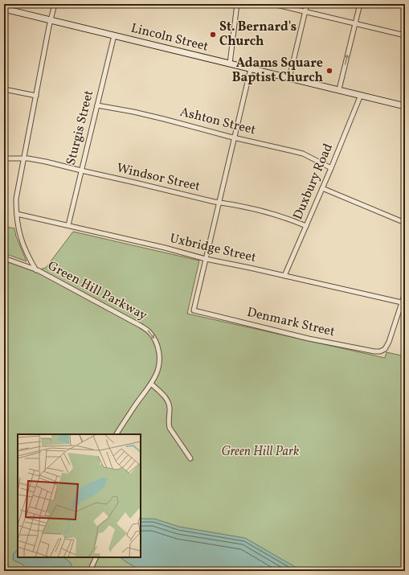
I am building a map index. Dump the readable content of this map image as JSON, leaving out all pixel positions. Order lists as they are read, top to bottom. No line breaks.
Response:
{"streets":{"main road":["Lincoln Street"],"street":["Ashton Street","Sturgis Street","Windsor Street","Duxbury Road","Uxbridge Street","Green Hill Parkway","Denmark Street"]},"crossings":[["Lincoln Street","Sturgis Street"],["Lincoln Street","Duxbury Road"],["Lincoln Street","Green Hill Parkway"],["Ashton Street","Sturgis Street"],["Ashton Street","Duxbury Road"],["Sturgis Street","Windsor Street"],["Sturgis Street","Uxbridge Street"],["Windsor Street","Duxbury Road"],["Windsor Street","Green Hill Parkway"],["Duxbury Road","Uxbridge Street"],["Uxbridge Street","Green Hill Parkway"],["Uxbridge Street","Denmark Street"]],"parks":["Green Hill Park"],"places":["St. Bernard's Church","Adams Square Baptist Church"]}
